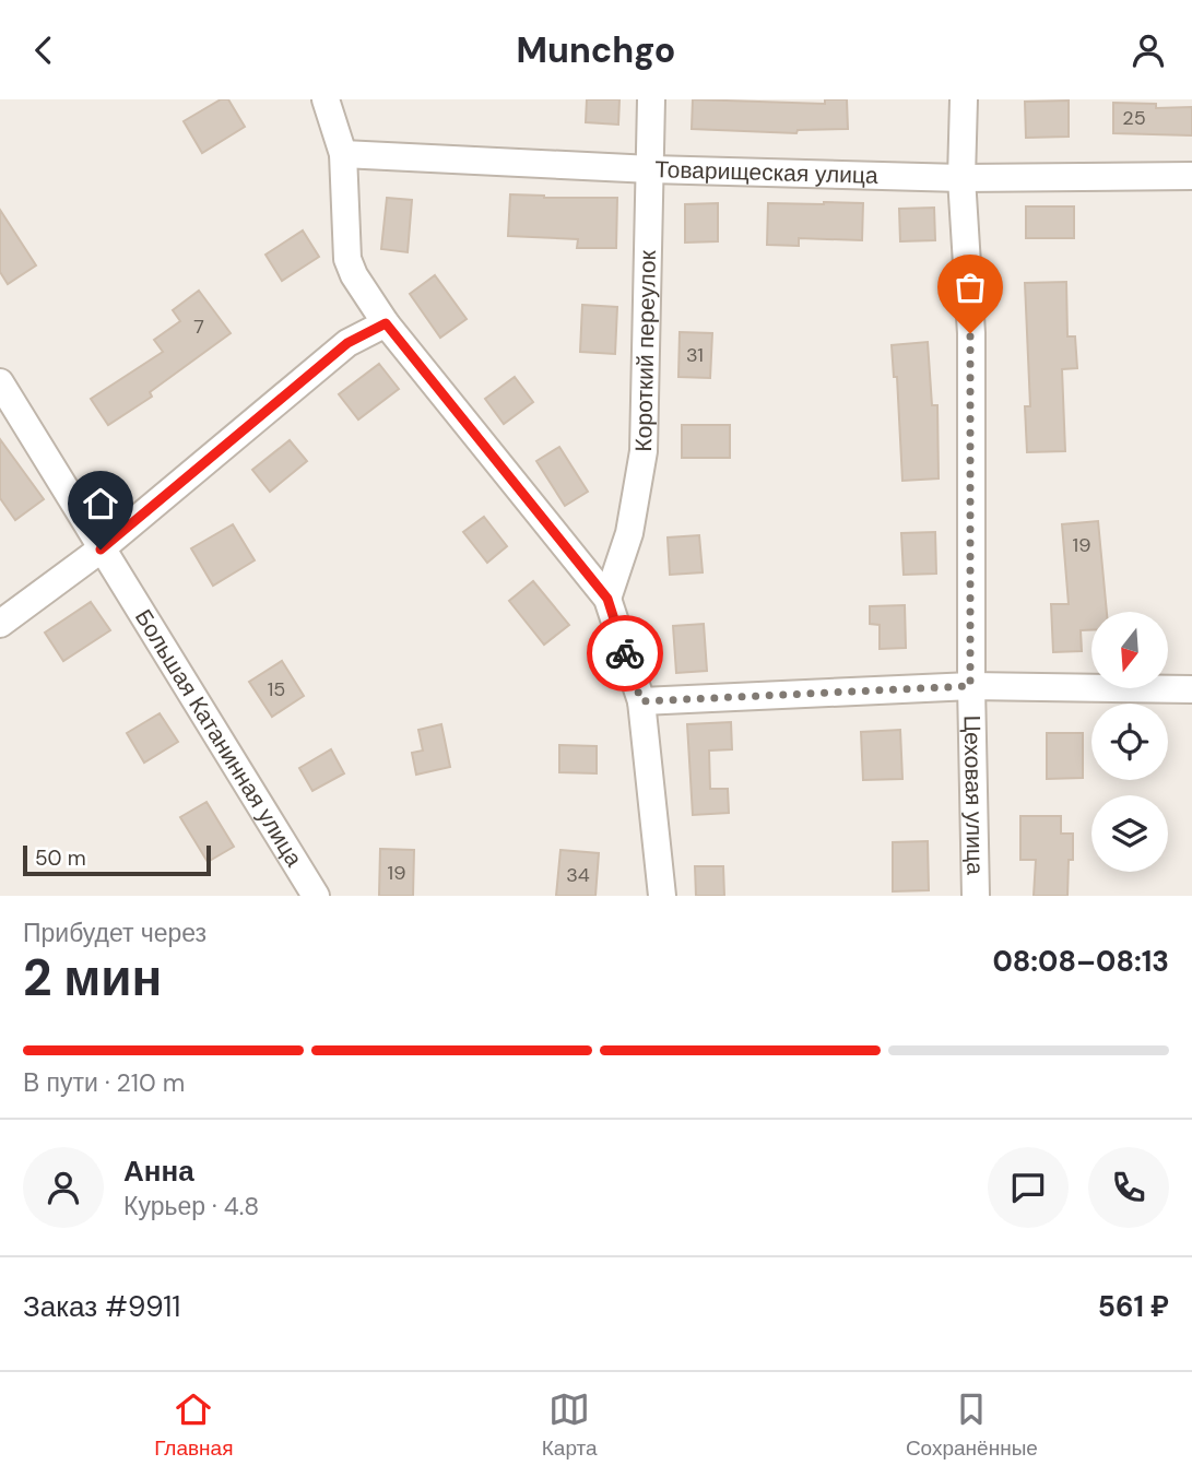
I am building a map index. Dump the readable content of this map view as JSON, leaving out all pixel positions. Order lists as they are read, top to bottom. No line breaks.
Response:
{"streets":{"street":["Товарищеская улица","Короткий переулок","Большая Катанинная улица","Цеховая улица"]},"crossings":[["Товарищеская улица","Короткий переулок"],["Товарищеская улица","Цеховая улица"]],"house_numbers":["25","7","31","19","15","19","34"],"scale_bar":"50 m","north":"bottom","page":{"header":"Munchgo","scale":"50 m","heading":["2 мин","Прибудет через","08:08–08:13"],"panel":["Анна","Курьер · 4.8","Заказ #9911","561 ₽"],"bar":"В пути · 210 m","tabs":["Главная","Карта","Сохранённые"]}}
